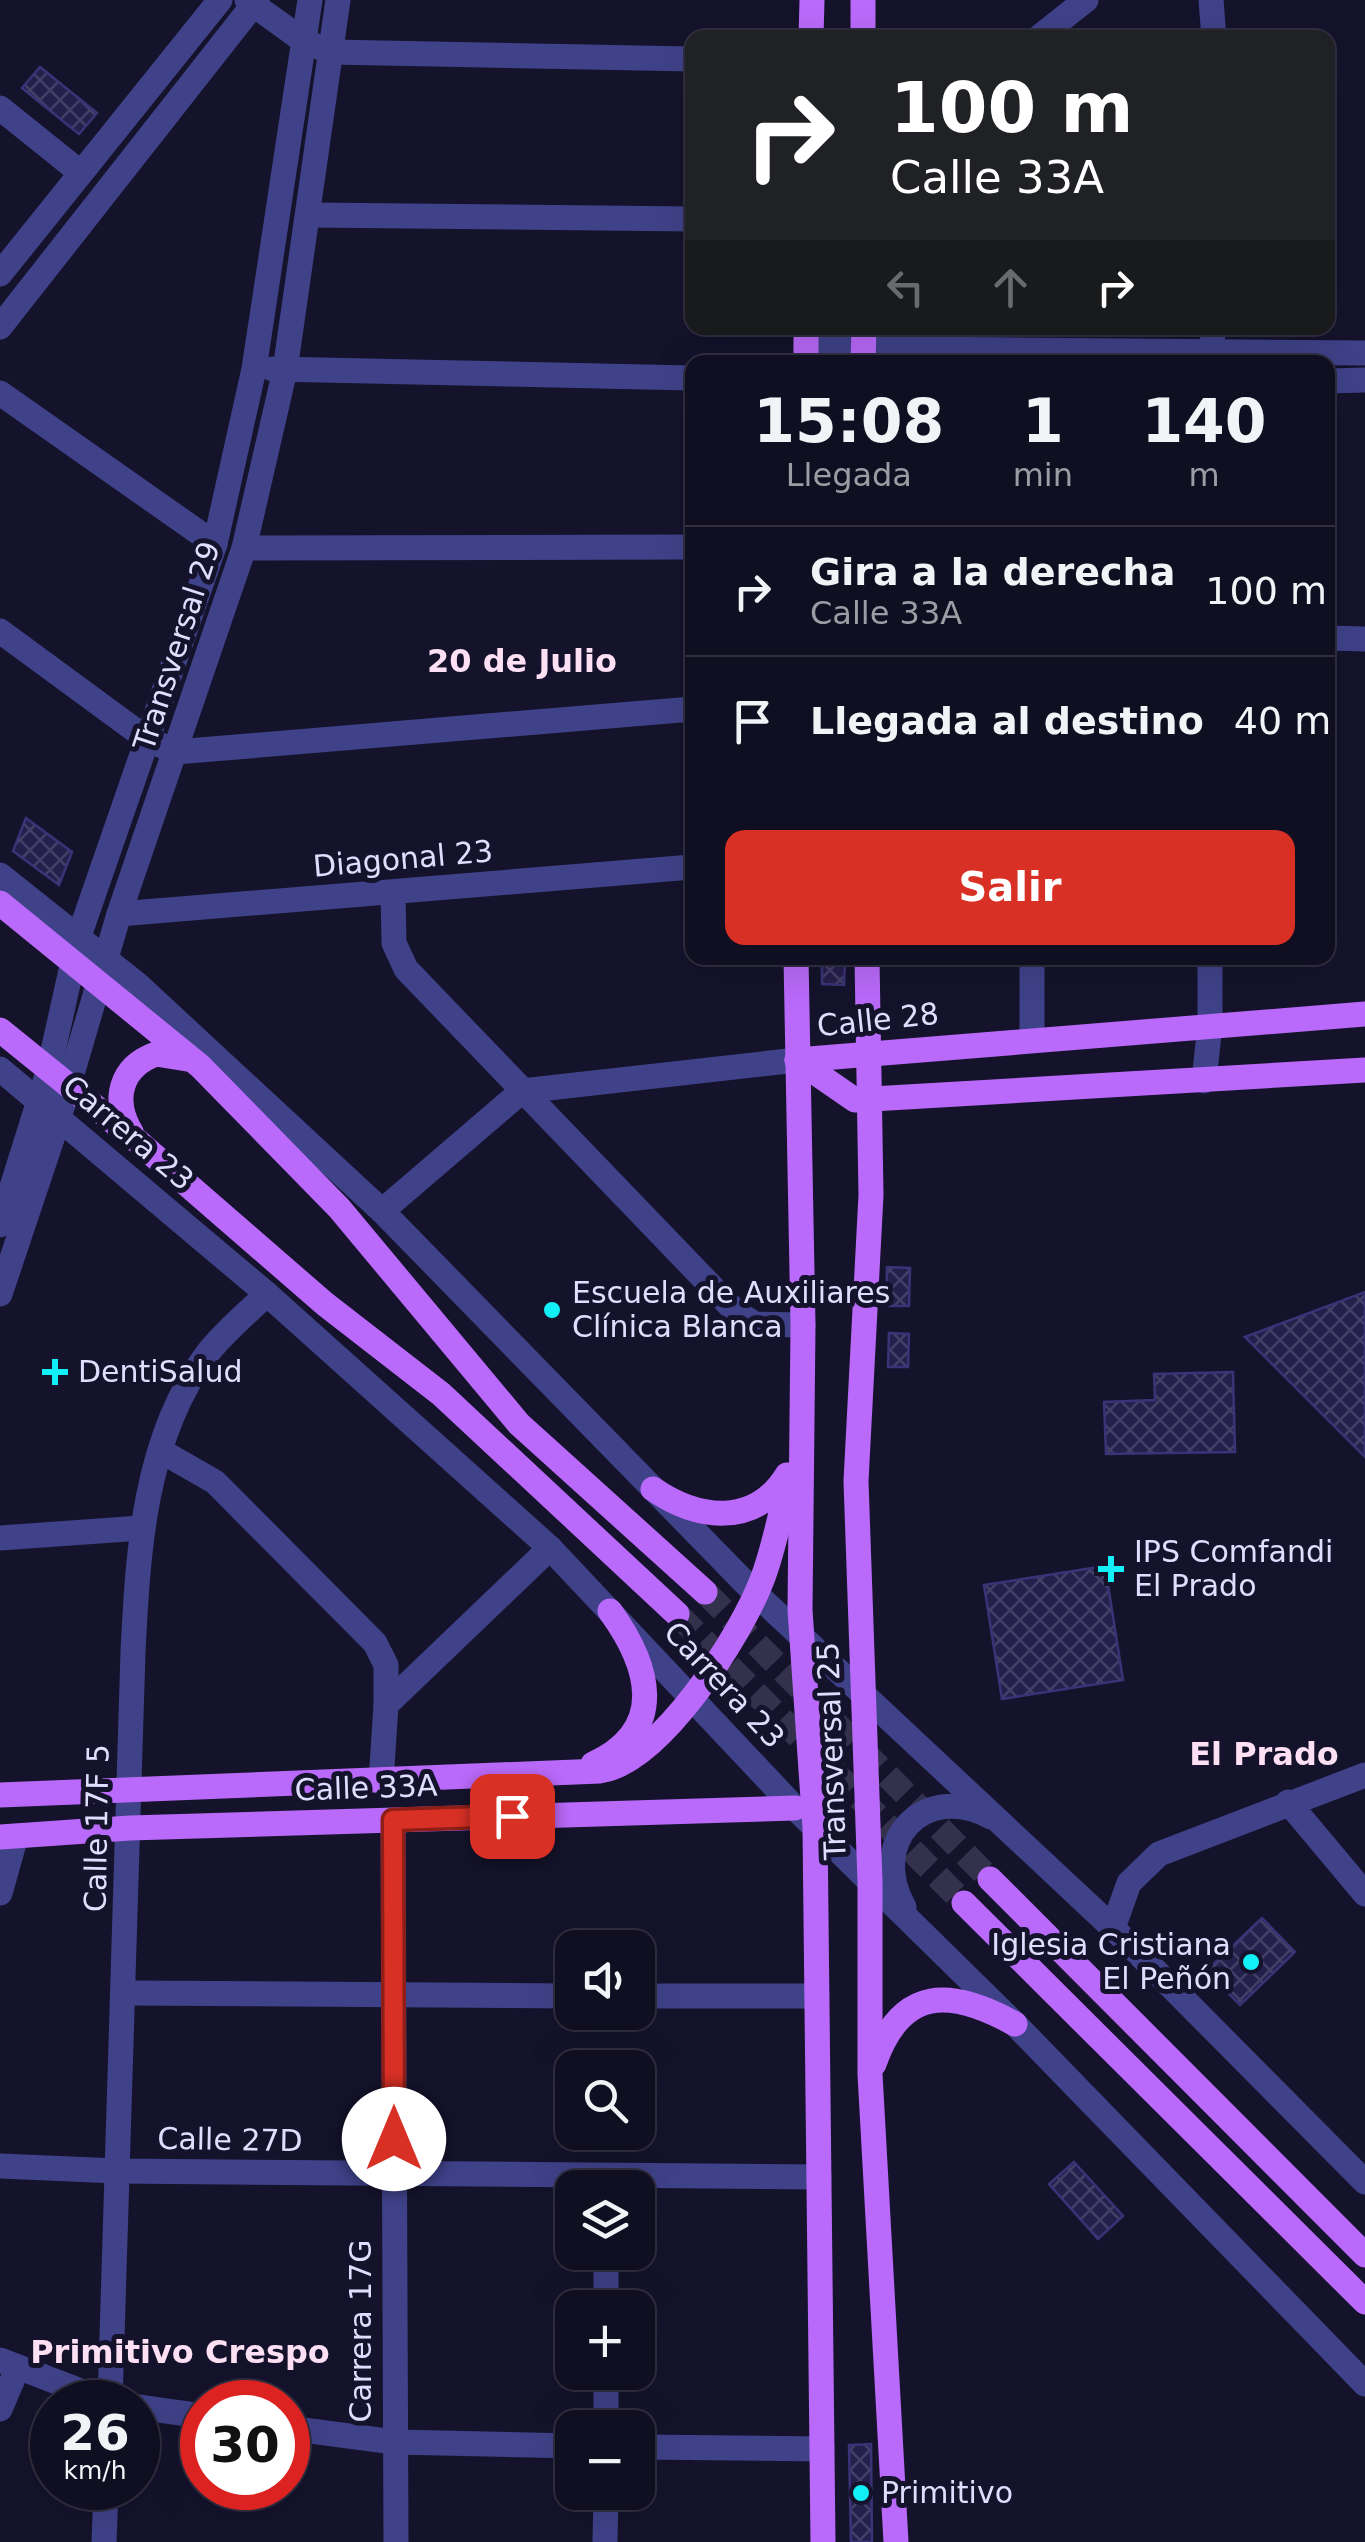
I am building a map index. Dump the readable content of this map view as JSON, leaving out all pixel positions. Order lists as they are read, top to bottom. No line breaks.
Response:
{"streets":{"main road":["Calle 28","Carrera 23","Transversal 25","Calle 33A"],"street":["Transversal 29","Diagonal 23","Calle 17F 5","Calle 27D","Carrera 17G"]},"crossings":[["Transversal 29","Diagonal 23"],["Transversal 29","Carrera 23"],["Calle 28","Transversal 25"],["Carrera 23","Transversal 25"],["Carrera 23","Calle 33A"],["Carrera 23","Calle 17F 5"],["Transversal 25","Calle 33A"],["Transversal 25","Calle 27D"],["Calle 33A","Calle 17F 5"],["Calle 33A","Carrera 17G"],["Calle 17F 5","Calle 27D"],["Calle 27D","Carrera 17G"]],"districts":["20 de Julio","El Prado","Primitivo Crespo"],"places":{"other":["Escuela de Auxiliares Clínica Blanca","Iglesia Cristiana El Peñón","Primitivo"],"health":["DentiSalud","IPS Comfandi El Prado"]},"page":{"turn":["100 m","Calle 33A"],"eta":["15:08","Llegada","1","min","140","m"],"list":[{"name":"Gira a la derecha","note":"Calle 33A","value":"100 m"},{"name":"Llegada al destino","value":"40 m"}],"buttons":"Salir","map_buttons":["+","−"],"speed":"26 km/h","limit":"30"}}
